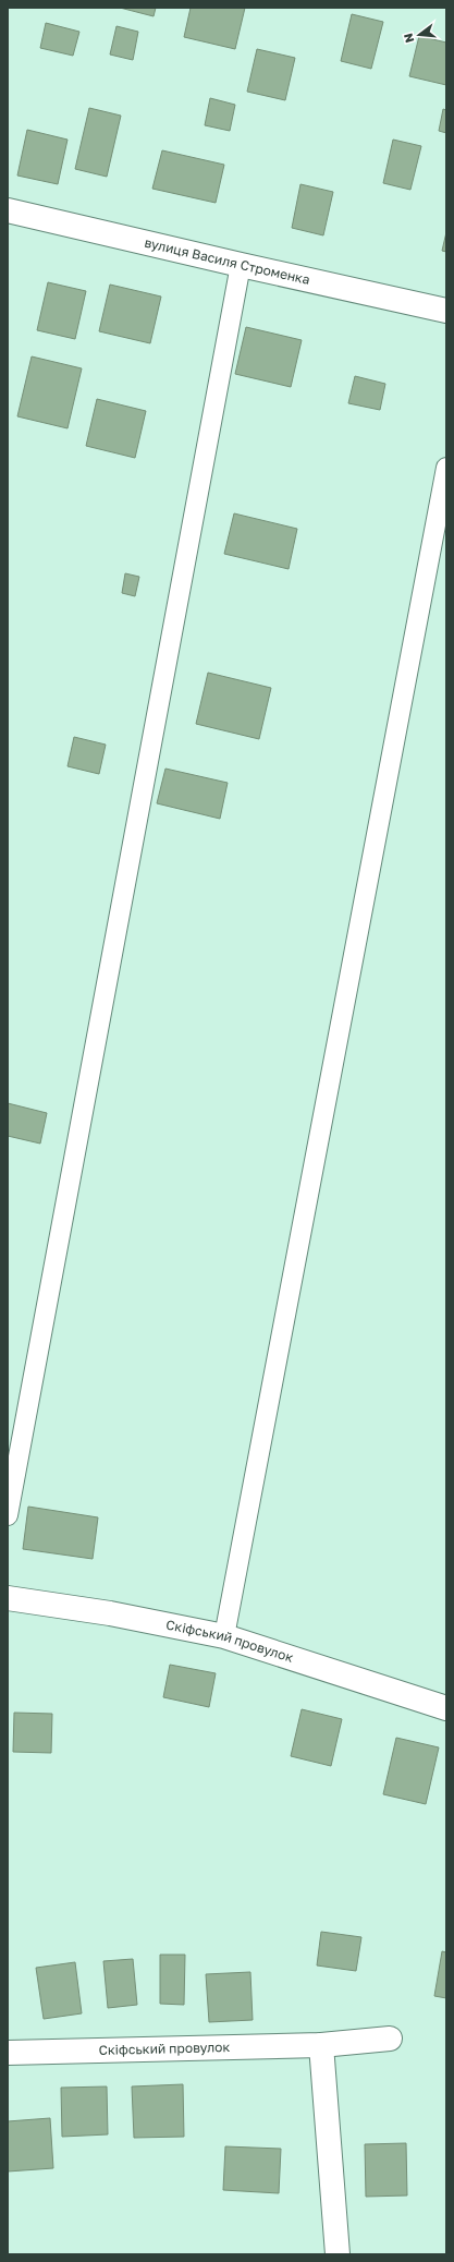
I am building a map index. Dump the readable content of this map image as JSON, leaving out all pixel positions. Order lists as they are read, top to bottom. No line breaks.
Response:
{"streets":{"street":["вулиця Василя Строменка","Скіфський провулок"]},"north":"left"}
